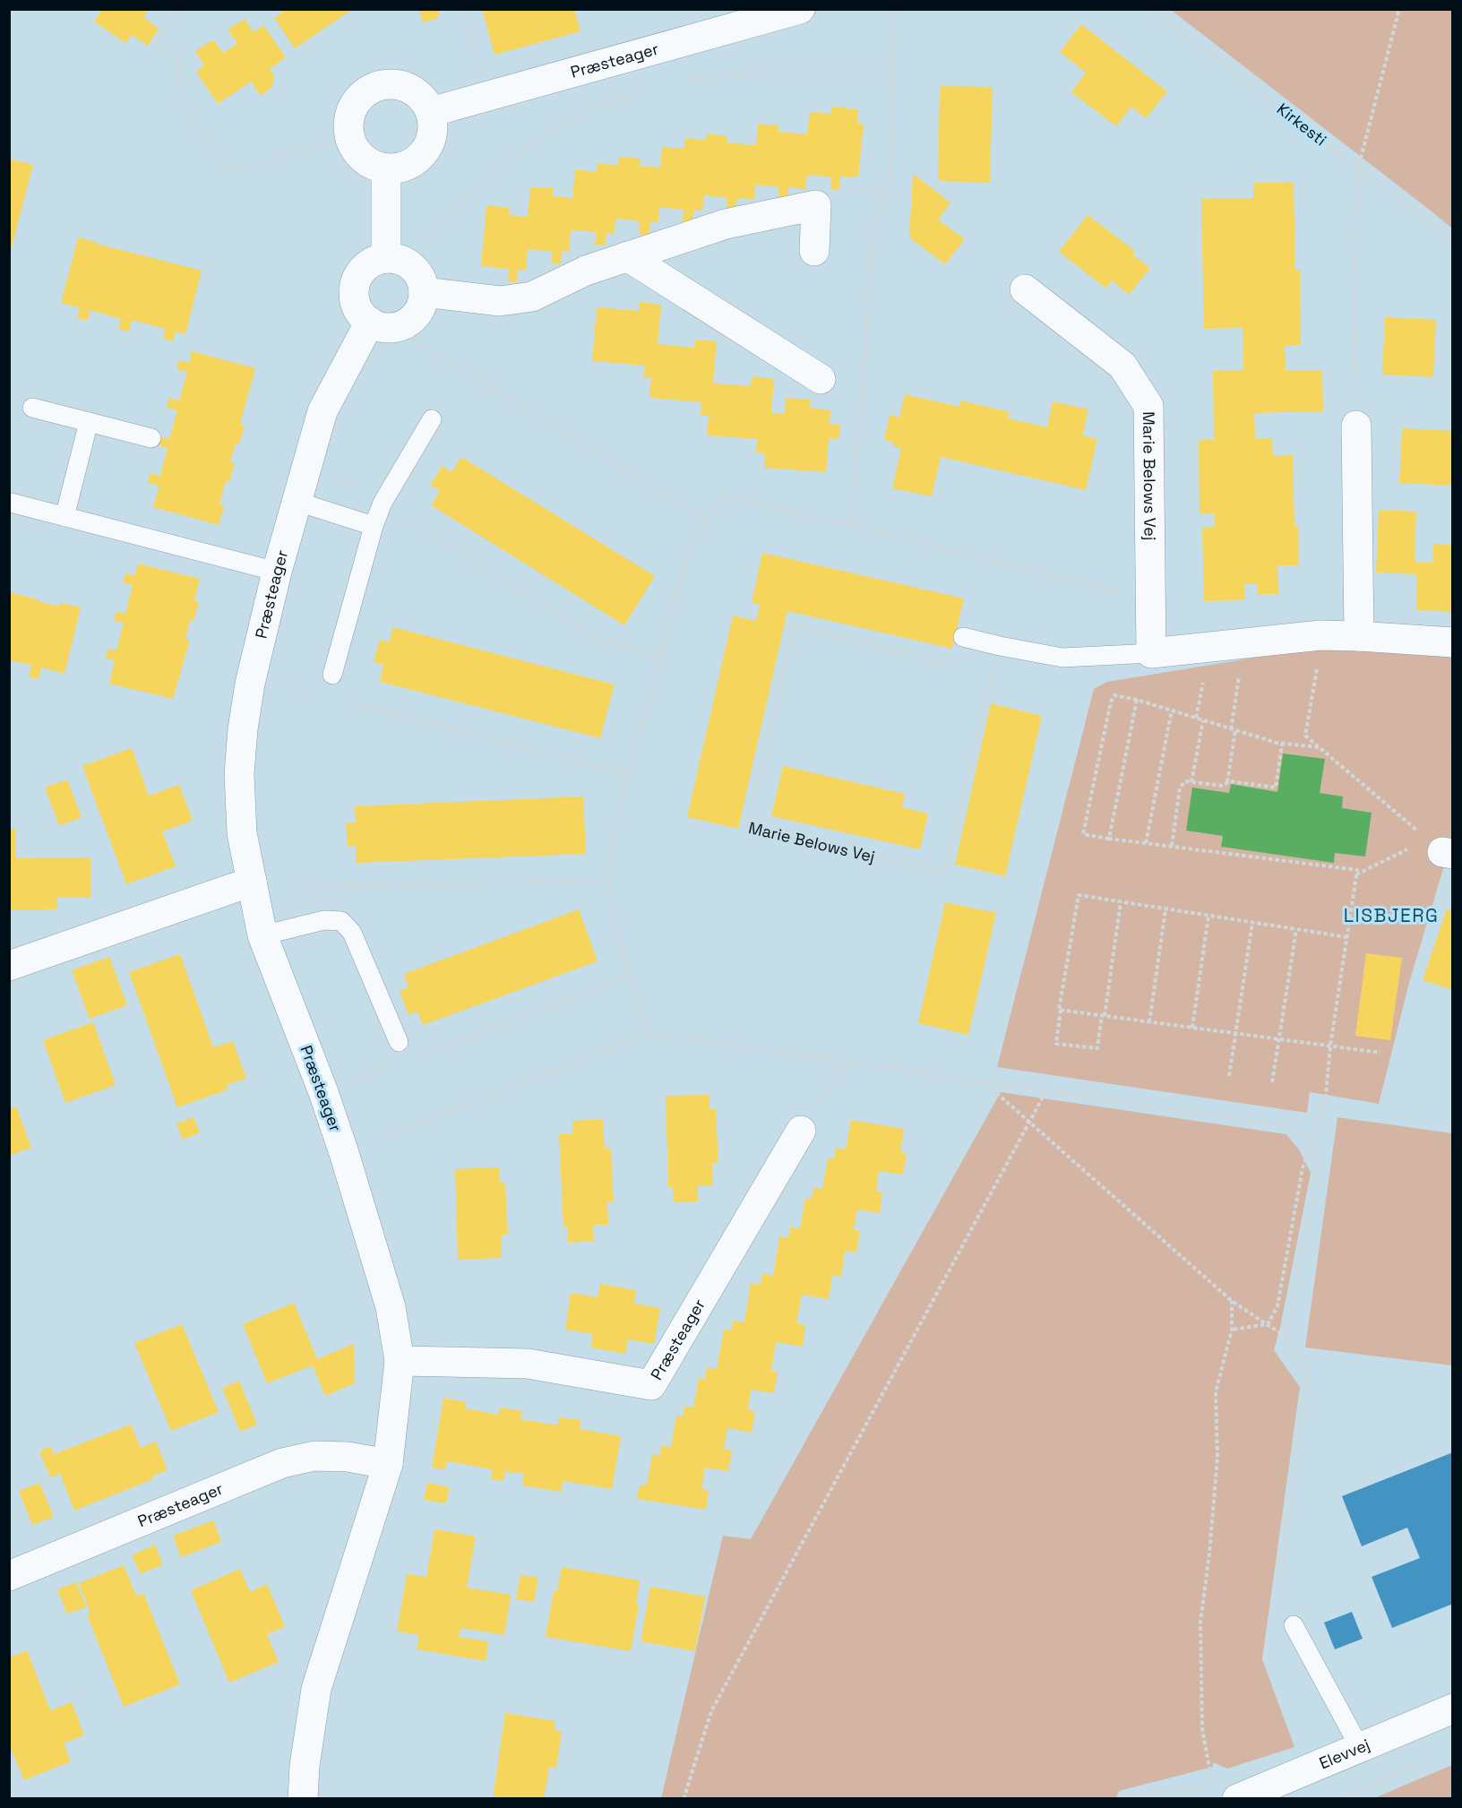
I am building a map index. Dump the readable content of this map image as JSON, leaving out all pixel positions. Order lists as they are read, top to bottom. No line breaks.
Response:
{"streets":{"street":["Præsteager","Marie Belows Vej","Elevvej"],"path":["Kirkesti"]},"districts":["LISBJERG"]}
